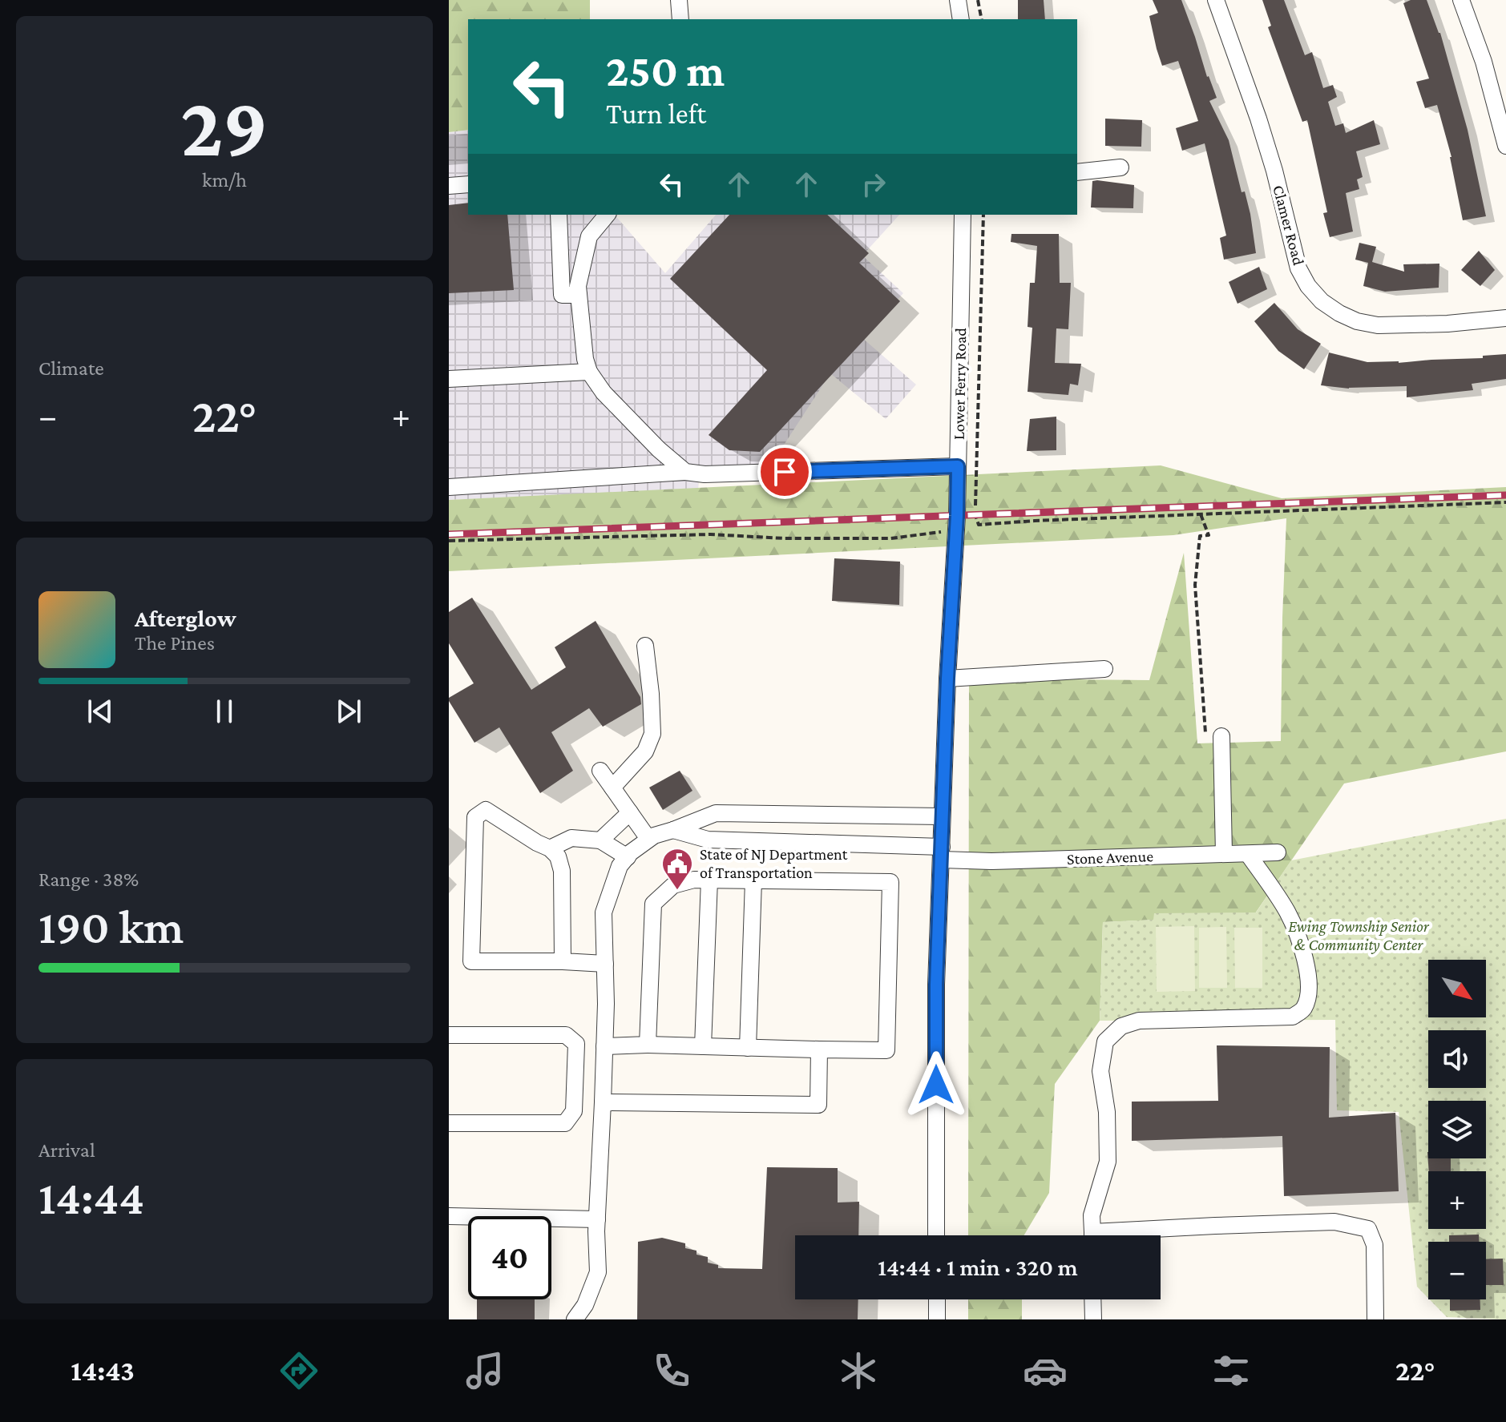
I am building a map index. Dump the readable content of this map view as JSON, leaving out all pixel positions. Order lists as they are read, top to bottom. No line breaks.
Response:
{"streets":{"street":["Clamer Road","Lower Ferry Road","Stone Avenue"]},"crossings":[["Lower Ferry Road","Stone Avenue"]],"parks":["Ewing Township Senior & Community Center"],"places":{"public building":["State of NJ Department of Transportation"]},"north":"bottom right","page":{"tile":[["29","km/h"],"Climate",["Range · 38%","190 km"],["Arrival","14:44"]],"turn":["250 m","Turn left"],"heat":["−","22°","+"],"song":["Afterglow","The Pines"],"map_buttons":["+","−"],"limit":"40","trip":"14:44 · 1 min · 320 m","tabs":["14:43","22°"]}}
